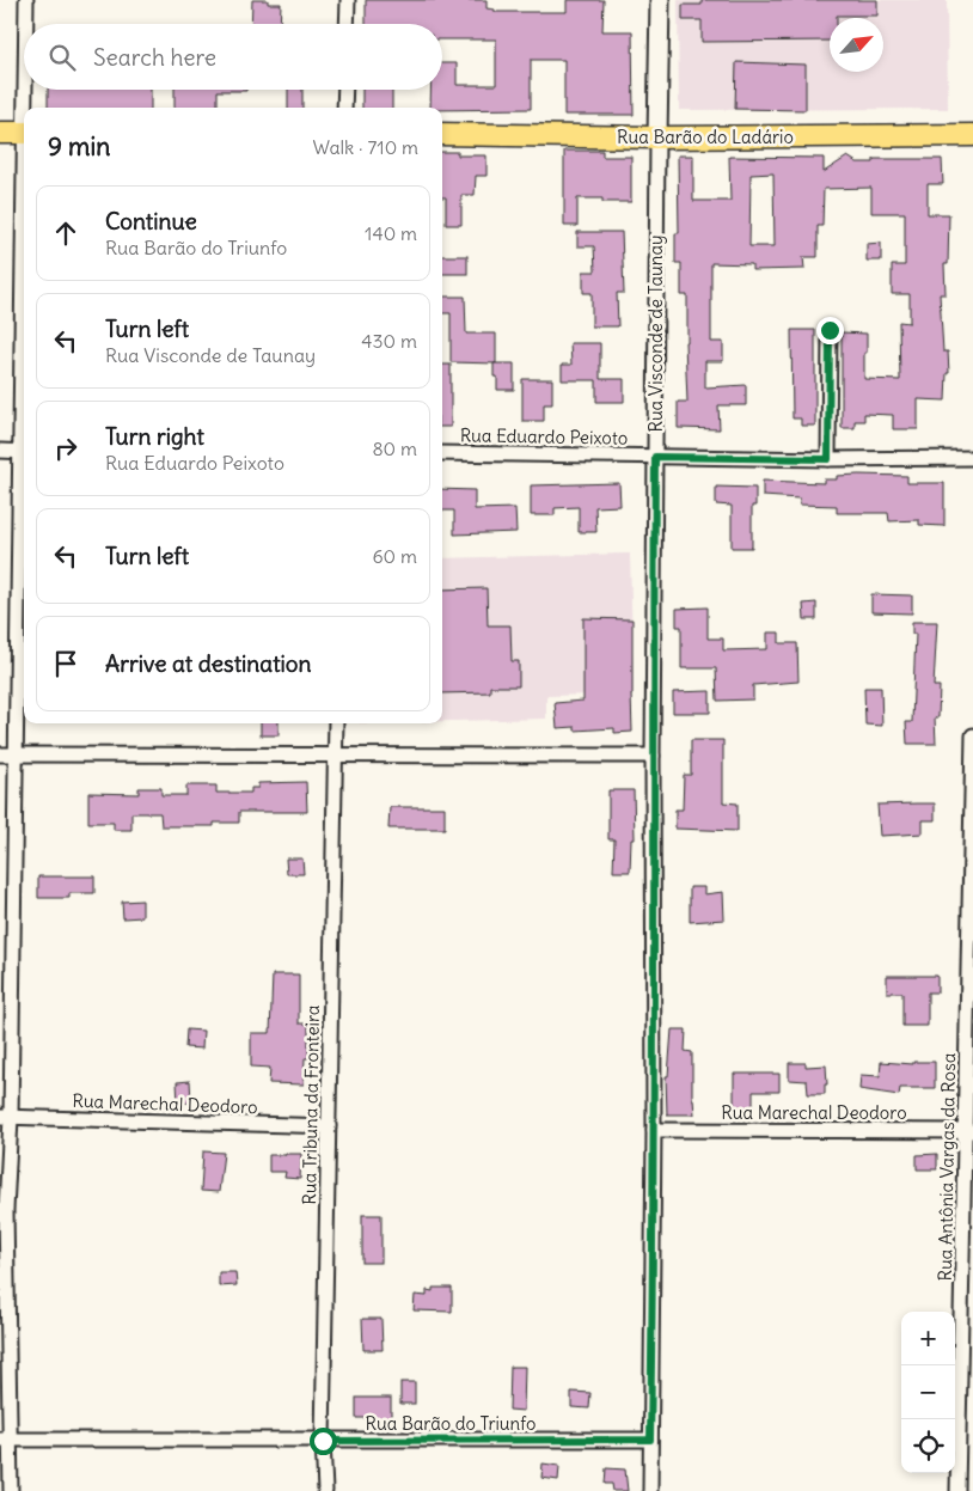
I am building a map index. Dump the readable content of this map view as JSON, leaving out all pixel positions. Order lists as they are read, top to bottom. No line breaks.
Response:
{"streets":{"main road":["Rua Barão do Ladário"],"street":["Rua Visconde de Taunay","Rua Eduardo Peixoto","Rua Marechal Deodoro","Rua Tribuna da Fronteira","Rua Antônia Vargas da Rosa","Rua Barão do Triunfo"]},"crossings":[["Rua Barão do Ladário","Rua Visconde de Taunay"],["Rua Visconde de Taunay","Rua Eduardo Peixoto"],["Rua Visconde de Taunay","Rua Marechal Deodoro"],["Rua Visconde de Taunay","Rua Barão do Triunfo"],["Rua Marechal Deodoro","Rua Tribuna da Fronteira"],["Rua Marechal Deodoro","Rua Antônia Vargas da Rosa"],["Rua Tribuna da Fronteira","Rua Barão do Triunfo"]],"north":"top right","page":{"search":"Search here","heading":["9 min","Walk · 710 m"],"list":[["Continue","Rua Barão do Triunfo","140 m"],["Turn left","Rua Visconde de Taunay","430 m"],["Turn right","Rua Eduardo Peixoto","80 m"],["Turn left","60 m"],"Arrive at destination"],"map_buttons":["+","−"]}}
